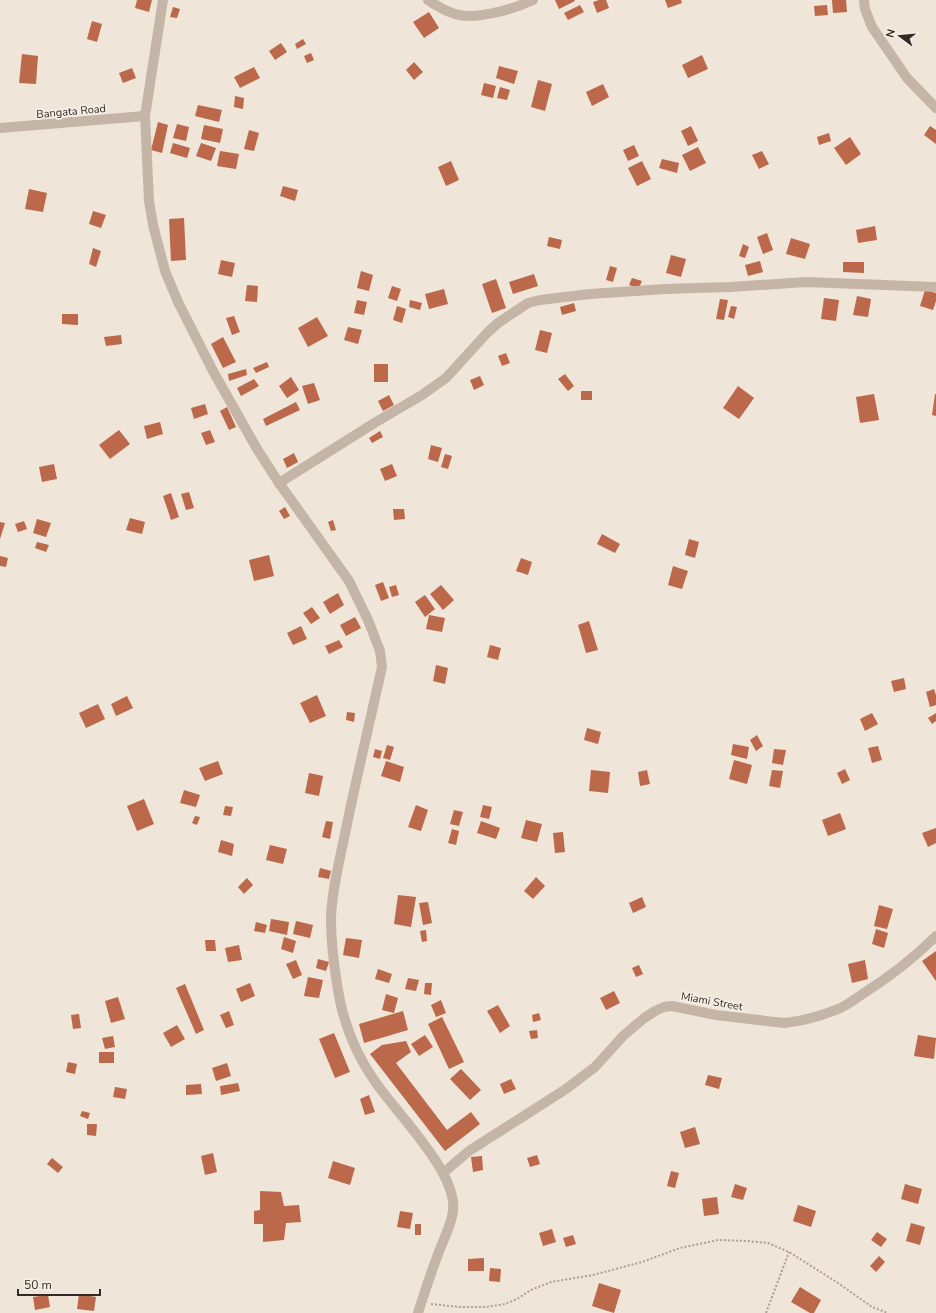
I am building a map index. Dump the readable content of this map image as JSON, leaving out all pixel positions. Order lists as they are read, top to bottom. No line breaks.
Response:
{"streets":{"street":["Bangata Road","Miami Street"]},"scale_bar":"50 m","north":"left"}
